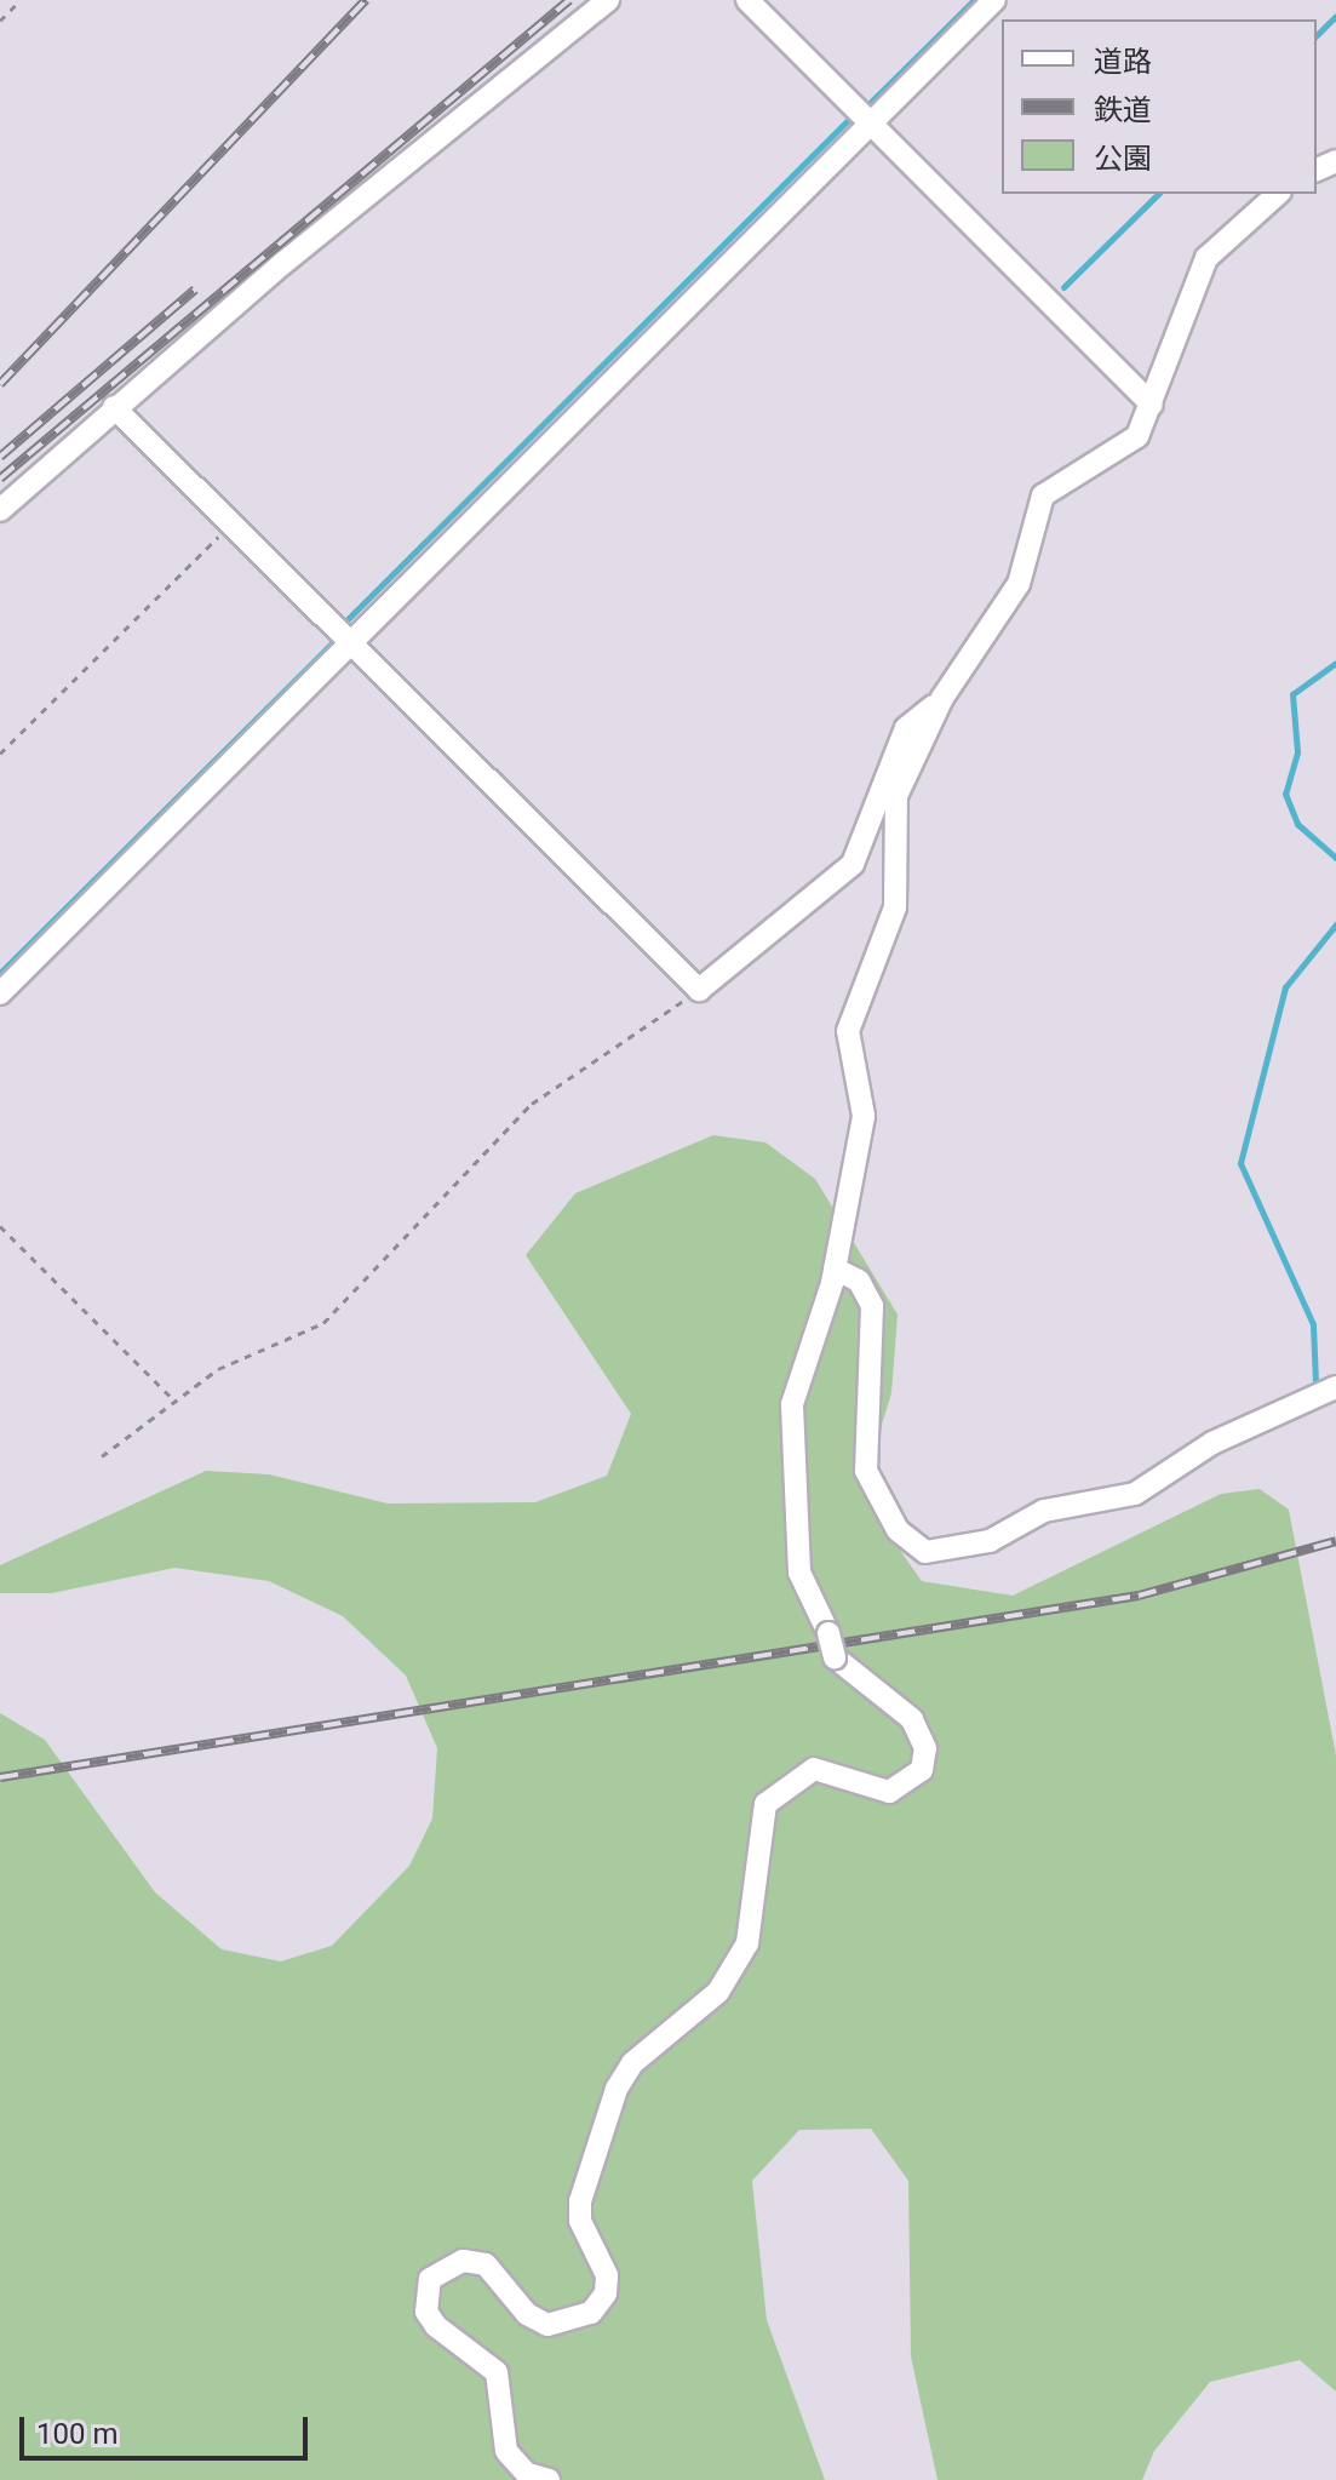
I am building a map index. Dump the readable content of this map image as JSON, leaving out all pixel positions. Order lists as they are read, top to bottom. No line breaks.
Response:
{"legend":["道路","鉄道","公園"],"scale_bar":"100 m"}
